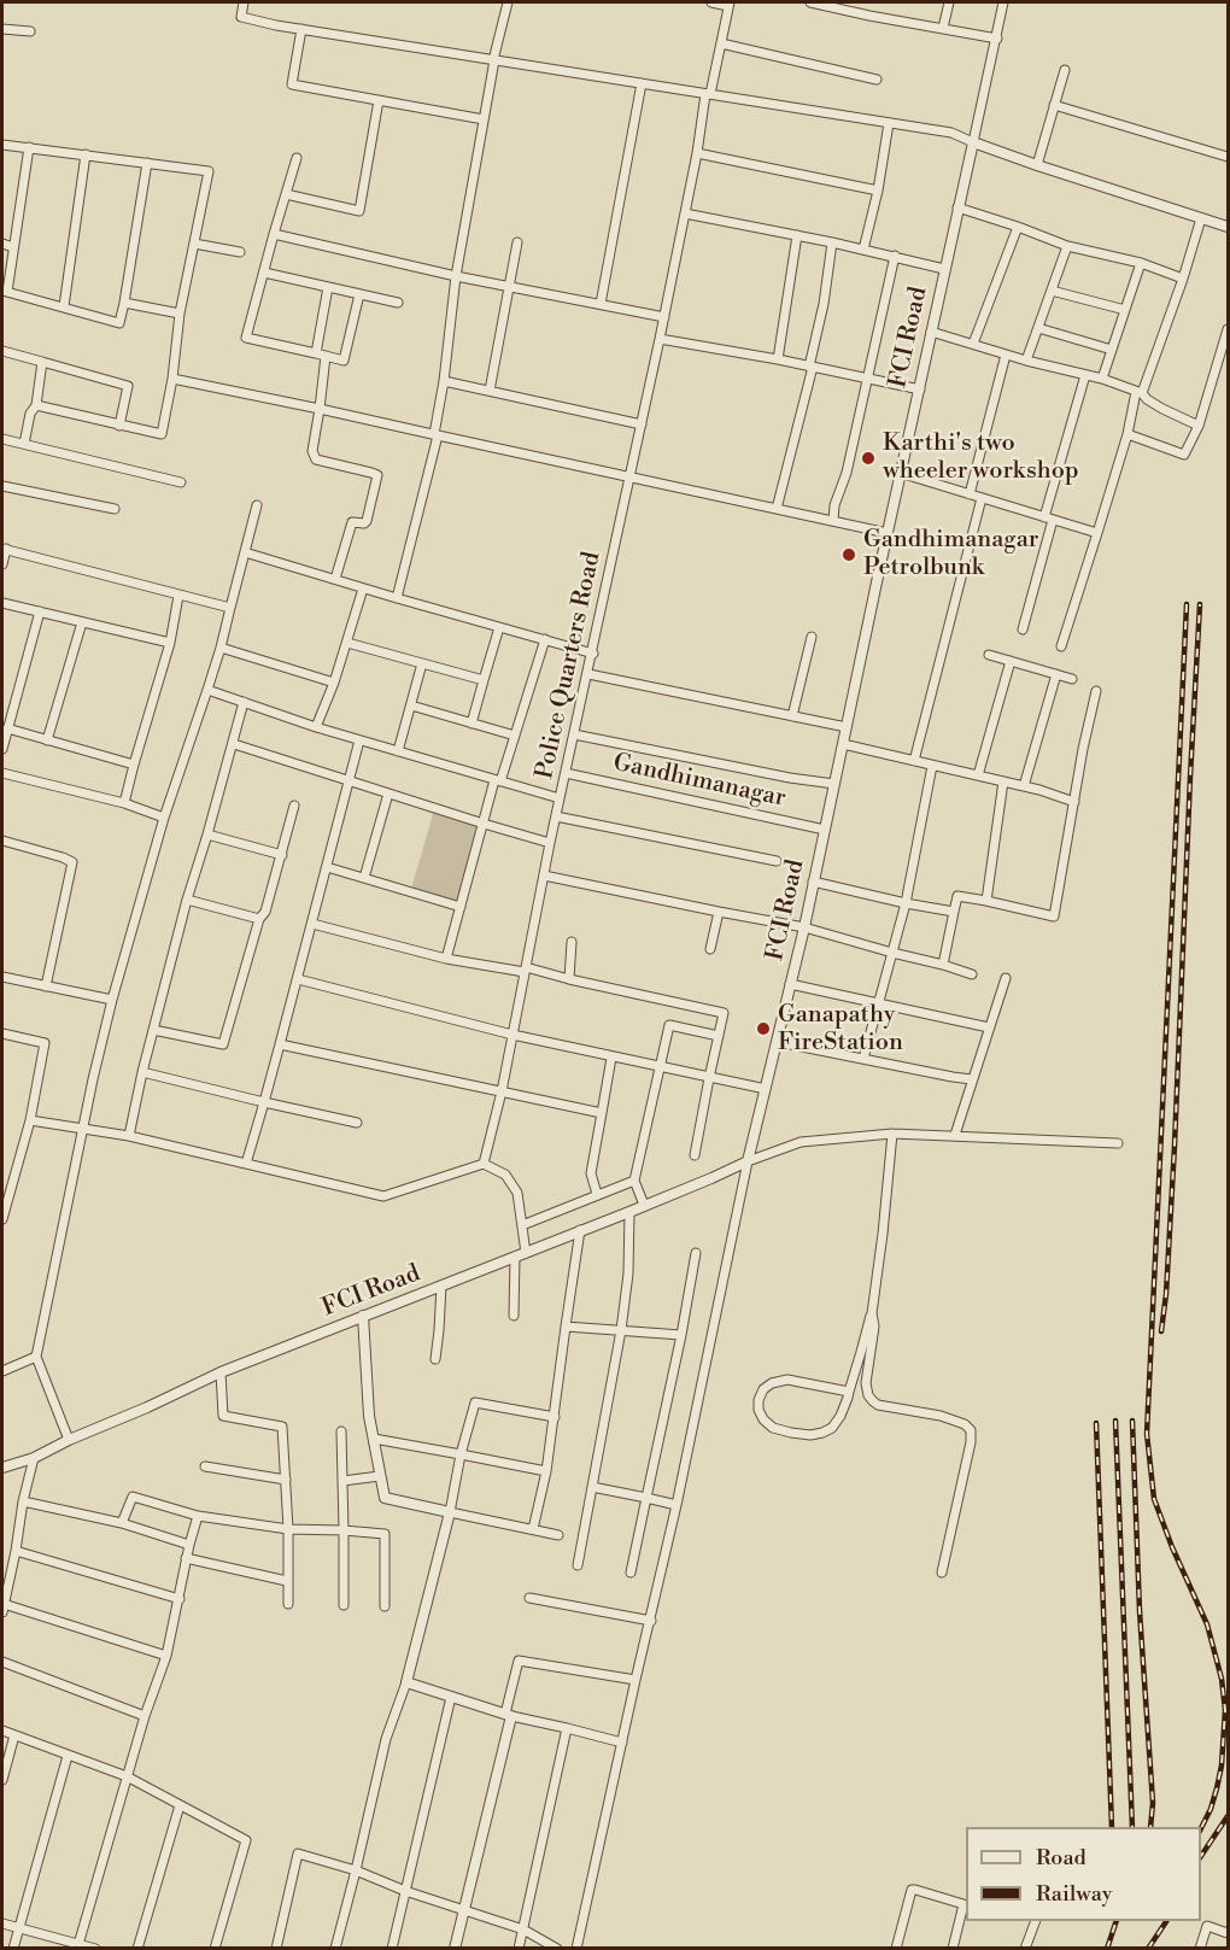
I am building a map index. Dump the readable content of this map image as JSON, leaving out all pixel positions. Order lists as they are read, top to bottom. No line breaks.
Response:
{"streets":{"street":["FCI Road","Police Quarters Road","Gandhimanagar"]},"crossings":[["FCI Road","Gandhimanagar"],["Police Quarters Road","Gandhimanagar"]],"places":["Karthi's two wheeler workshop","Gandhimanagar Petrolbunk","Ganapathy FireStation"],"legend":["Road","Railway"]}
